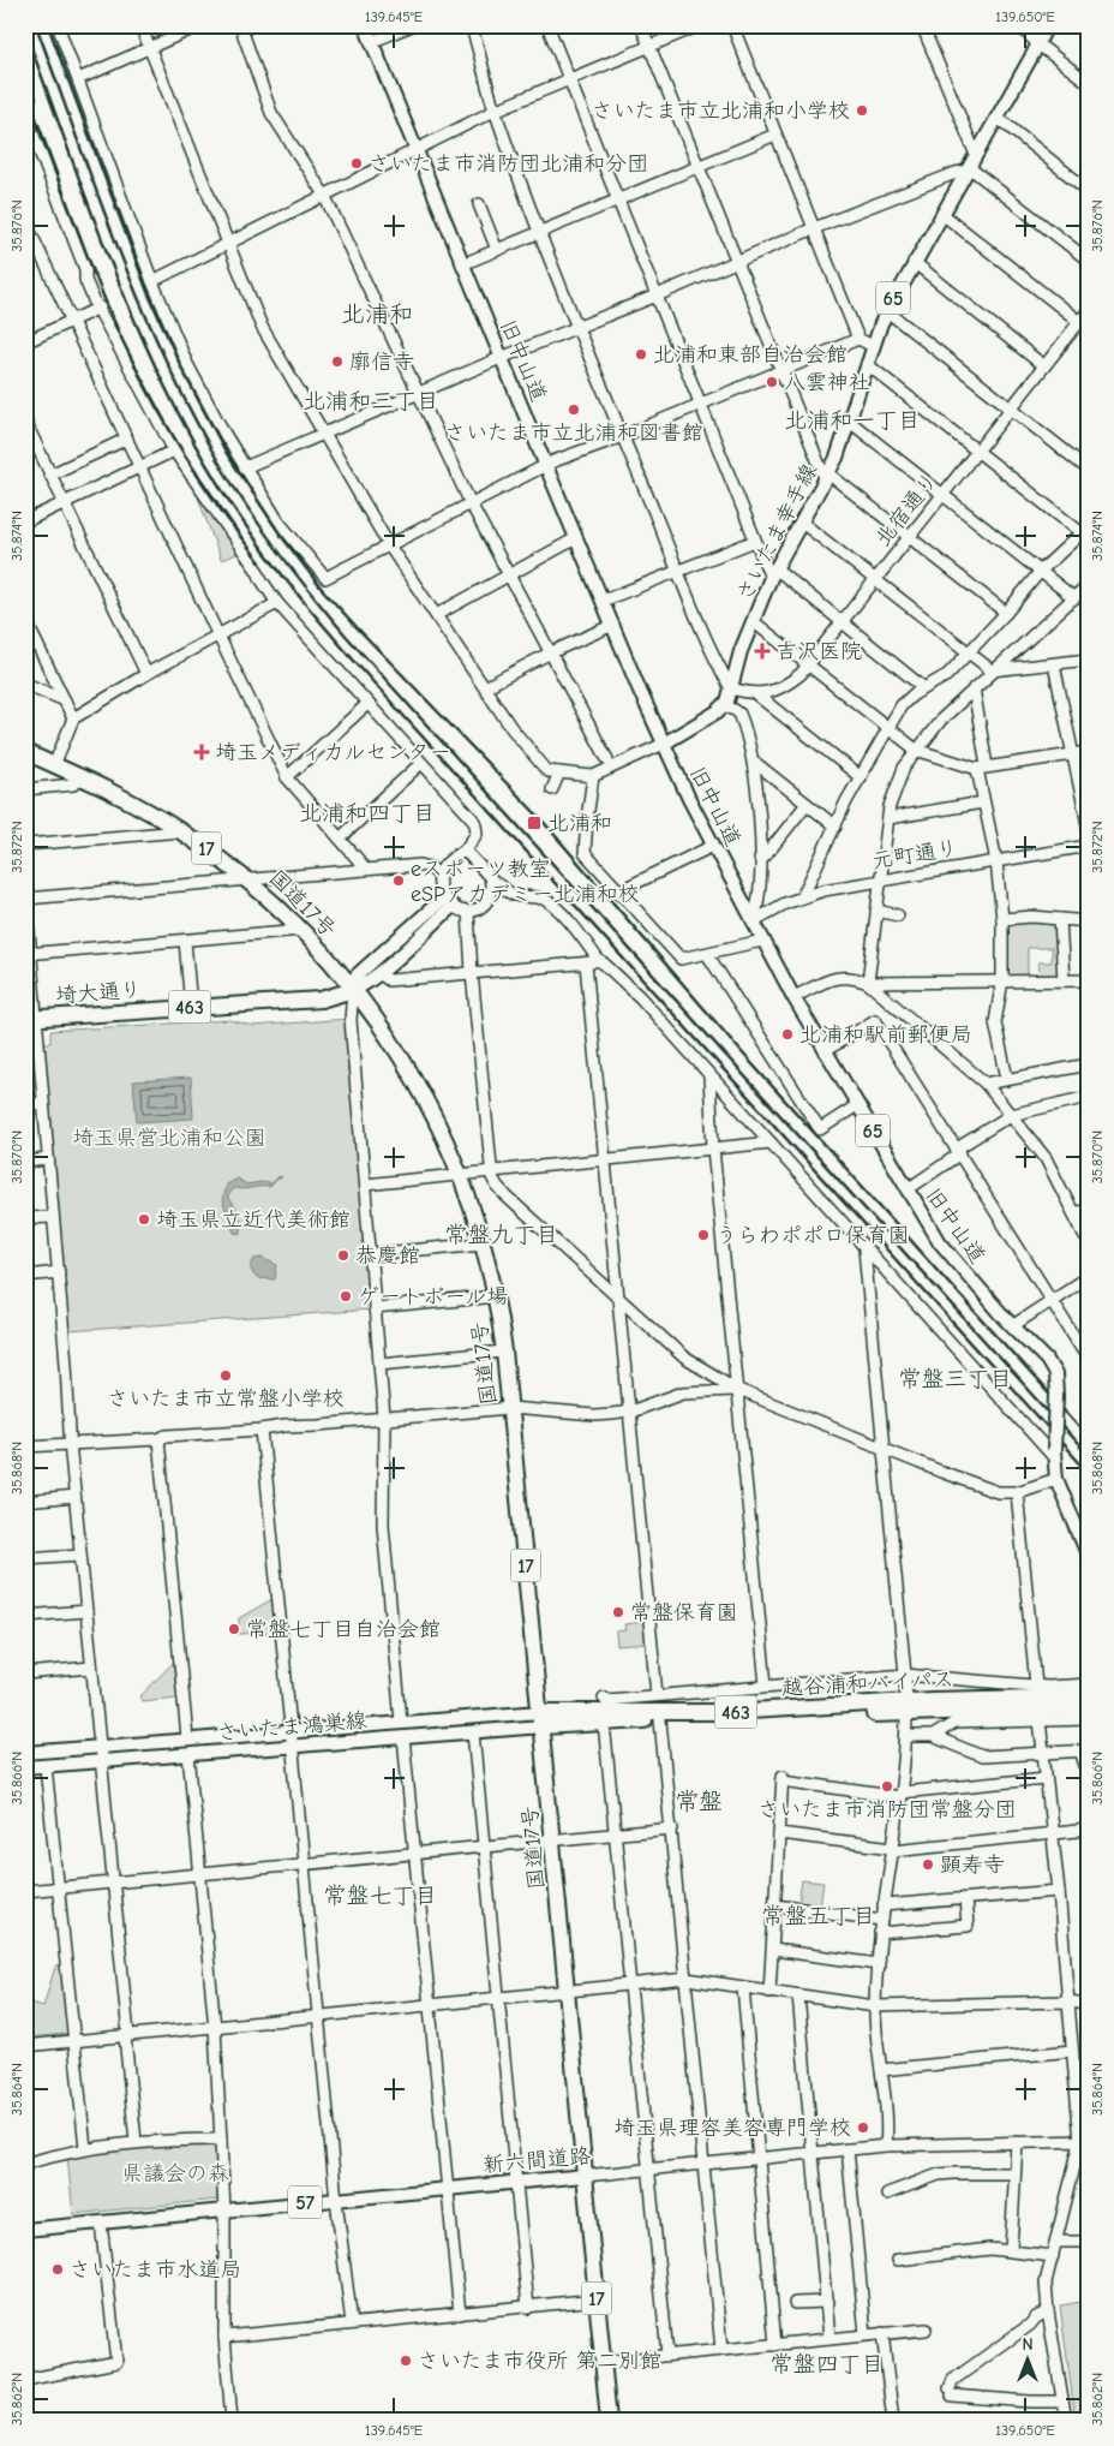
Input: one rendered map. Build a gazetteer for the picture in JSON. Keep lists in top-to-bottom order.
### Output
{
  "streets": {
    "highway": [
      "17",
      "国道17号",
      "埼大通り",
      "463",
      "越谷浦和バイパス"
    ],
    "main road": [
      "65",
      "旧中山道",
      "さいたま幸手線",
      "さいたま鴻巣線",
      "新六間道路",
      "57"
    ],
    "street": ["北宿通り", "元町通り"]
  },
  "crossings": [
    ["旧中山道", "元町通り"],
    ["17", "国道17号"],
    ["17", "新六間道路"],
    ["国道17号", "埼大通り"],
    ["国道17号", "越谷浦和バイパス"],
    ["国道17号", "さいたま鴻巣線"],
    ["国道17号", "新六間道路"],
    ["越谷浦和バイパス", "さいたま鴻巣線"]
  ],
  "districts": [
    "北浦和",
    "北浦和三丁目",
    "北浦和一丁目",
    "北浦和四丁目",
    "常盤九丁目",
    "常盤三丁目",
    "常盤",
    "常盤七丁目",
    "常盤五丁目",
    "常盤四丁目"
  ],
  "parks": ["埼玉県営北浦和公園", "県議会の森"],
  "places": {
    "other": [
      "さいたま市立北浦和小学校",
      "さいたま市消防団北浦和分団",
      "北浦和東部自治会館",
      "廓信寺",
      "八雲神社",
      "さいたま市立北浦和図書館",
      "eスポーツ教室 eSPアカデミー北浦和校",
      "北浦和駅前郵便局",
      "埼玉県立近代美術館",
      "うらわポポロ保育園",
      "恭慶館",
      "ゲートボール場",
      "さいたま市立常盤小学校",
      "常盤保育園",
      "常盤七丁目自治会館",
      "さいたま市消防団常盤分団",
      "顕寿寺",
      "埼玉県理容美容専門学校",
      "さいたま市水道局",
      "さいたま市役所 第二別館"
    ],
    "health": ["吉沢医院", "埼玉メディカルセンター"],
    "transit": ["北浦和"]
  },
  "north": "top",
  "coordinates": [
    "139.645°E",
    "139.650°E",
    "35.876°N",
    "35.874°N",
    "35.872°N",
    "35.870°N",
    "35.868°N",
    "35.866°N",
    "35.864°N",
    "35.862°N"
  ]
}
